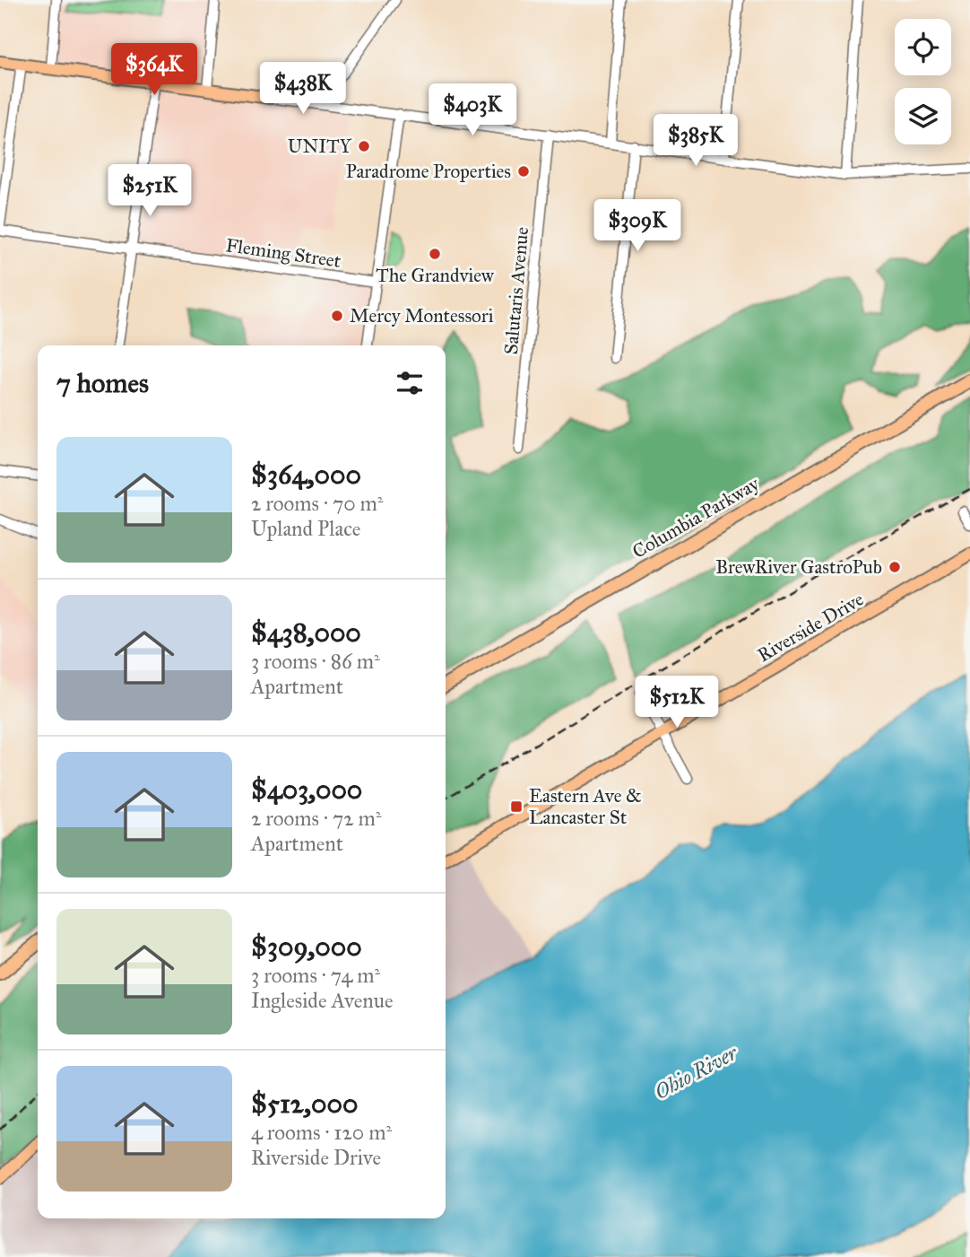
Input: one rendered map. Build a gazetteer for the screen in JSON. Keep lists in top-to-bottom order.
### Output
{
  "streets": {
    "highway": ["Columbia Parkway"],
    "main road": ["Riverside Drive"],
    "street": ["Fleming Street", "Salutaris Avenue"]
  },
  "water": ["Ohio River"],
  "places": {
    "other": [
      "UNITY",
      "Paradrome Properties",
      "The Grandview",
      "Mercy Montessori",
      "BrewRiver GastroPub"
    ],
    "transit": ["Eastern Ave & Lancaster St"]
  },
  "page": {
    "price": [
      "$364K",
      "$438K",
      "$403K",
      "$385K",
      "$251K",
      "$309K",
      "$512K"
    ],
    "heading": "7 homes",
    "list": [
      {
        "name": "$364,000",
        "note": "2 rooms · 70 m² · Upland Place"
      },
      {
        "name": "$438,000",
        "note": "3 rooms · 86 m² · Apartment"
      },
      {
        "name": "$403,000",
        "note": "2 rooms · 72 m² · Apartment"
      },
      {
        "name": "$309,000",
        "note": "3 rooms · 74 m² · Ingleside Avenue"
      },
      {
        "name": "$512,000",
        "note": "4 rooms · 120 m² · Riverside Drive"
      }
    ]
  }
}
